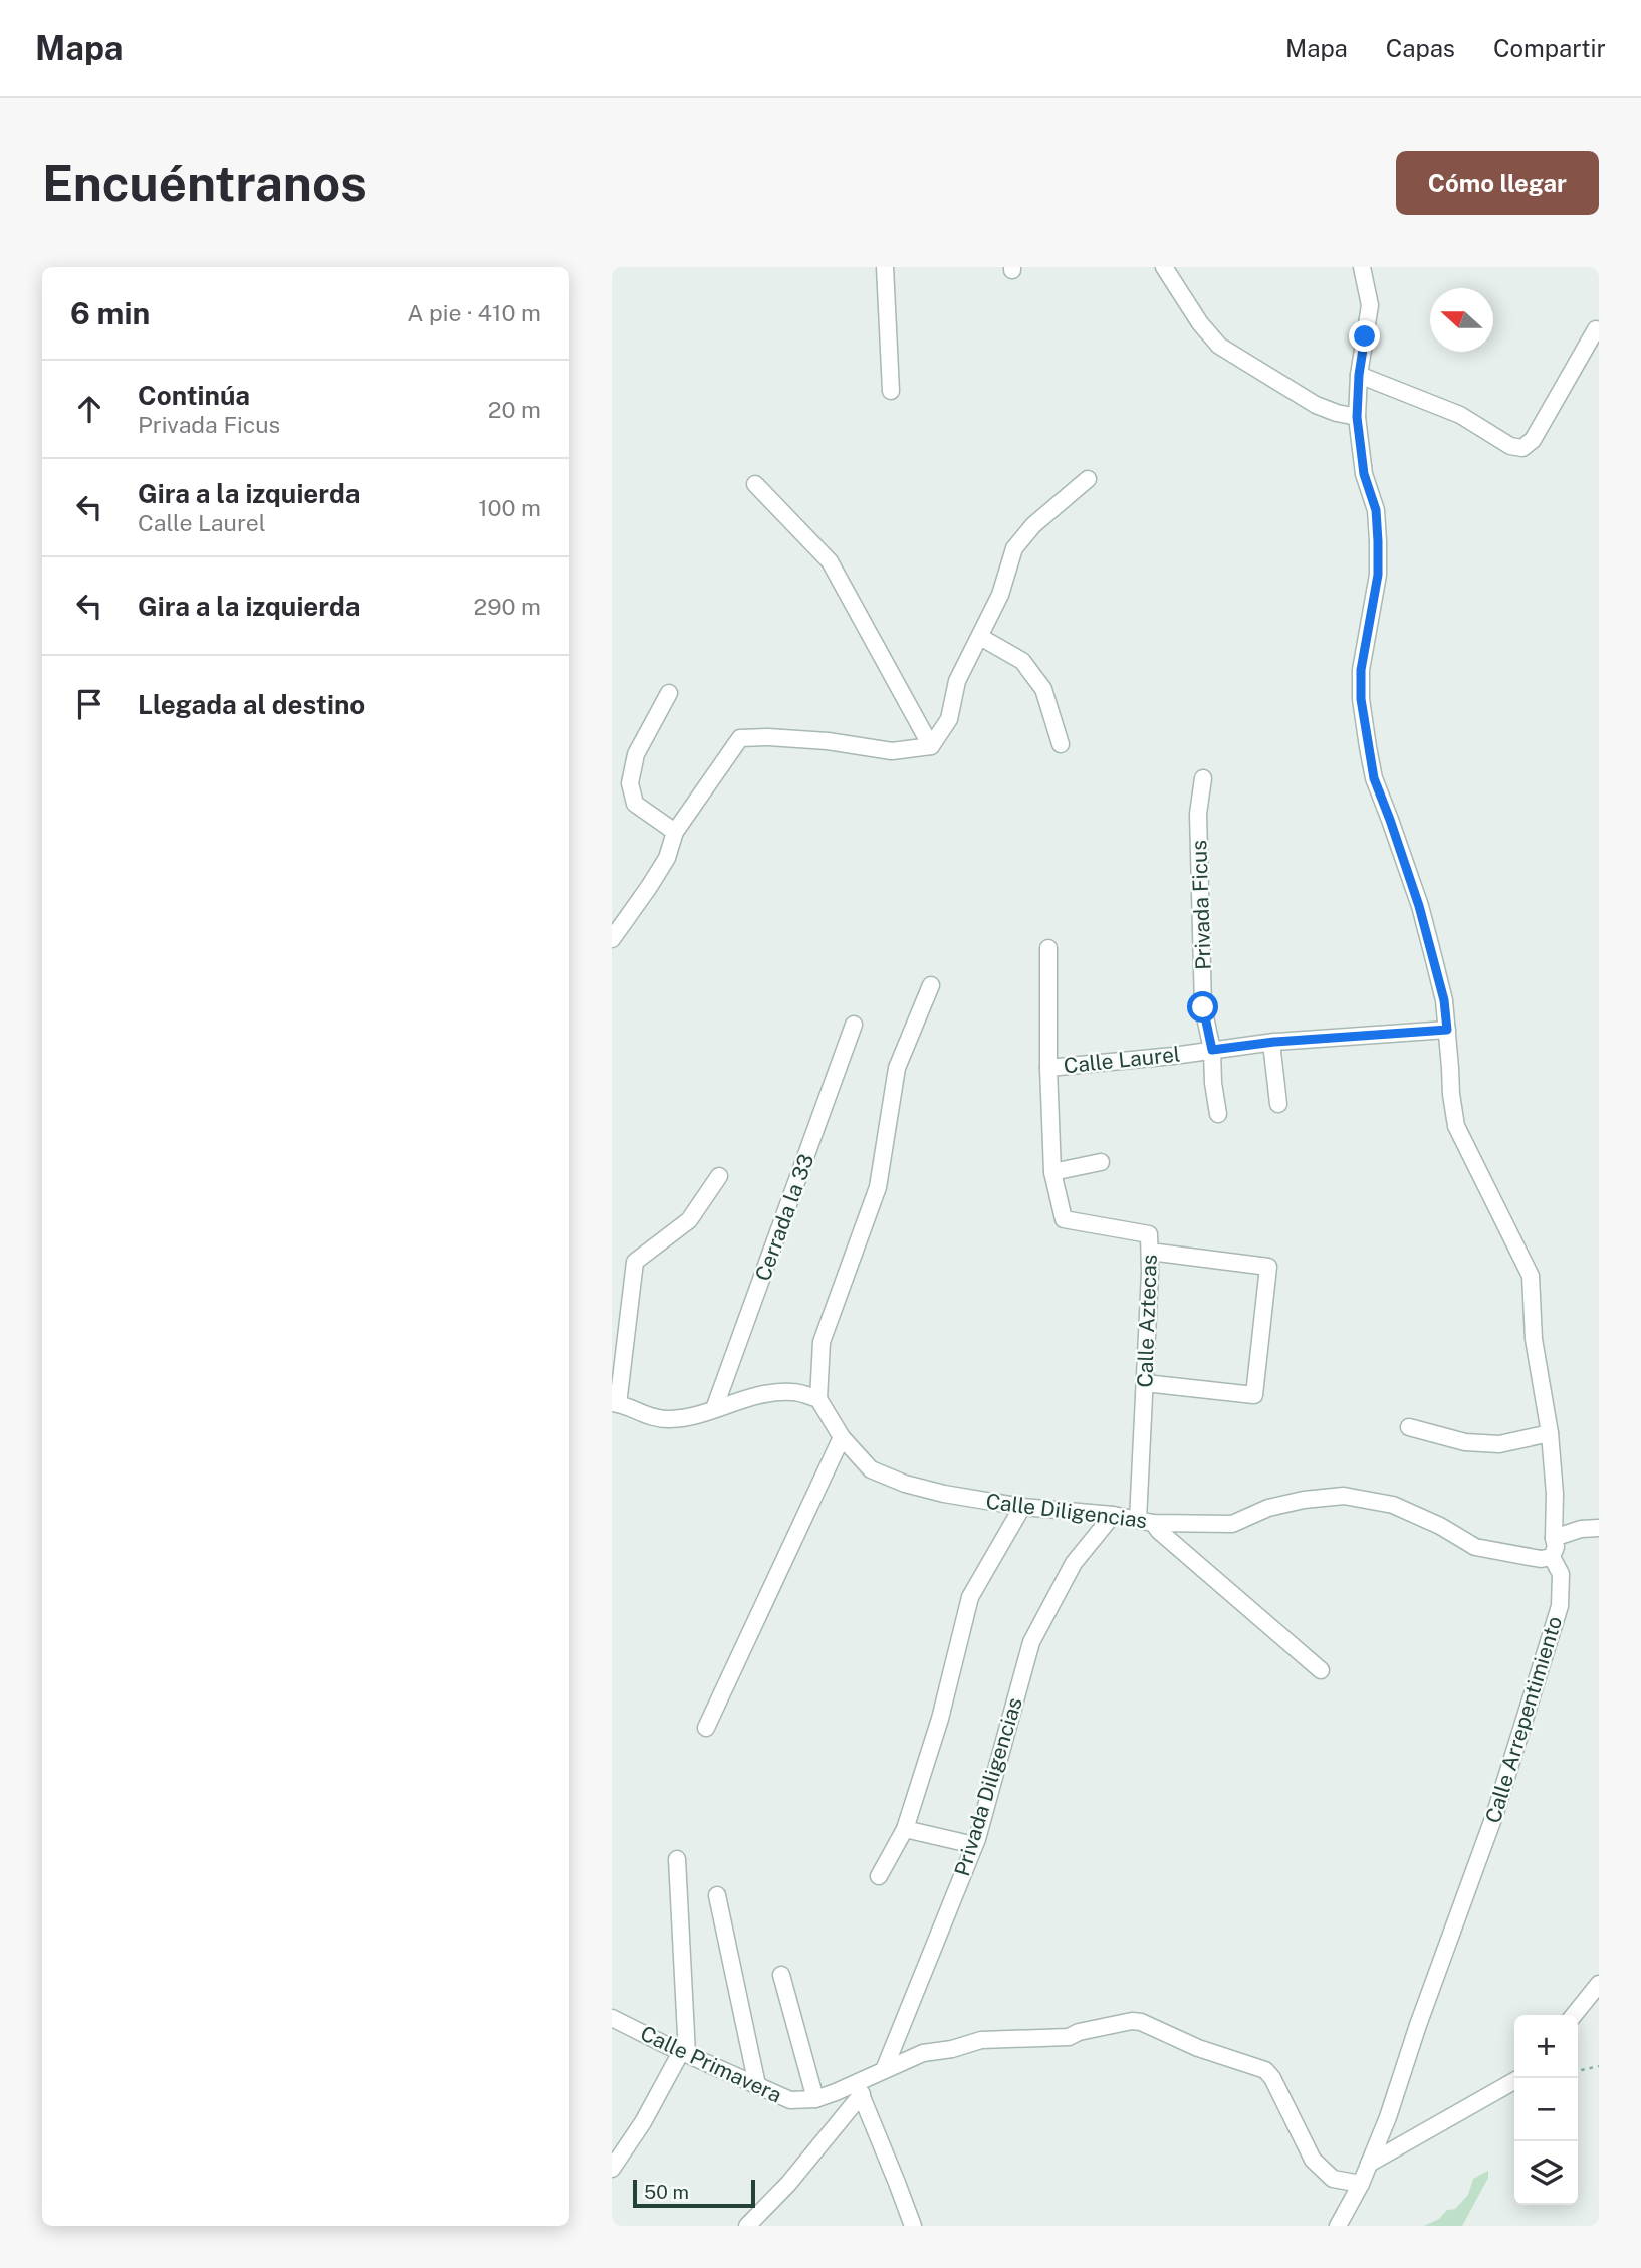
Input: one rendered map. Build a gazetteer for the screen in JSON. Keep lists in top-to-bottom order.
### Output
{
  "streets": {
    "street": [
      "Privada Ficus",
      "Calle Laurel",
      "Cerrada la 33",
      "Calle Aztecas",
      "Calle Diligencias",
      "Calle Arrepentimiento",
      "Privada Diligencias",
      "Calle Primavera"
    ]
  },
  "crossings": [
    ["Privada Ficus", "Calle Laurel"],
    ["Calle Laurel", "Calle Aztecas"],
    ["Calle Laurel", "Calle Arrepentimiento"],
    ["Calle Aztecas", "Calle Diligencias"],
    ["Calle Diligencias", "Calle Arrepentimiento"],
    ["Calle Diligencias", "Privada Diligencias"],
    ["Calle Arrepentimiento", "Calle Primavera"],
    ["Privada Diligencias", "Calle Primavera"]
  ],
  "scale_bar": "50 m",
  "north": "left",
  "page": {
    "header": "Mapa",
    "nav": ["Mapa", "Capas", "Compartir"],
    "buttons": "Cómo llegar",
    "title": "Encuéntranos",
    "heading": ["6 min", "A pie · 410 m"],
    "list": [
      ["Continúa", "Privada Ficus", "20 m"],
      ["Gira a la izquierda", "Calle Laurel", "100 m"],
      ["Gira a la izquierda", "290 m"],
      "Llegada al destino"
    ],
    "map_buttons": ["+", "−"],
    "scale": "50 m"
  }
}
